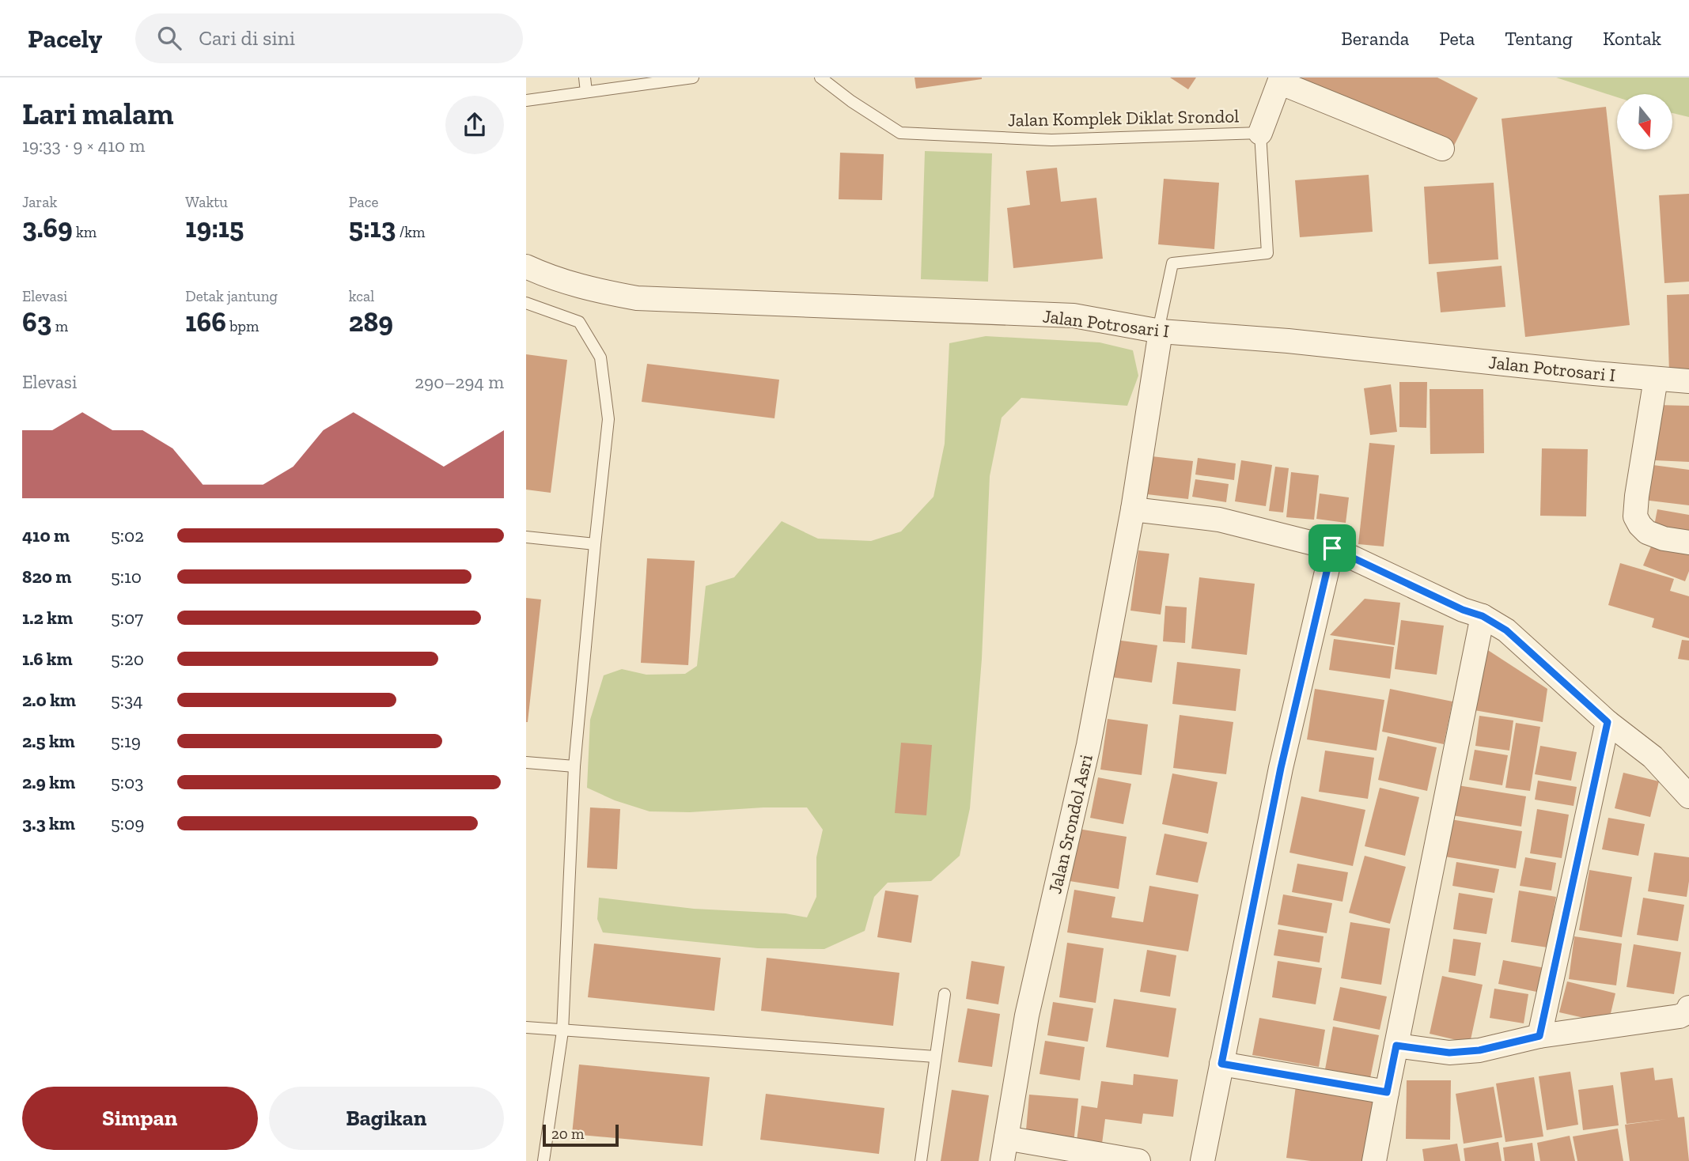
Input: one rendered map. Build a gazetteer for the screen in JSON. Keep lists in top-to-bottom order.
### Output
{
  "streets": {
    "street": ["Jalan Potrosari I", "Jalan Srondol Asri"],
    "lane": ["Jalan Komplek Diklat Srondol"]
  },
  "crossings": [
    ["Jalan Komplek Diklat Srondol", "Jalan Potrosari I"],
    ["Jalan Komplek Diklat Srondol", "Jalan Srondol Asri"],
    ["Jalan Potrosari I", "Jalan Srondol Asri"]
  ],
  "scale_bar": "20 m",
  "north": "bottom",
  "page": {
    "header": "Pacely",
    "search": "Cari di sini",
    "nav": [
      "Beranda",
      "Peta",
      "Tentang",
      "Kontak"
    ],
    "heading": ["Lari malam", "19:33 · 9 × 410 m"],
    "stats": [
      ["Jarak", "3.69 km"],
      ["Waktu", "19:15"],
      ["Pace", "5:13 /km"],
      ["Elevasi", "63 m"],
      ["Detak jantung", "166 bpm"],
      ["kcal", "289"]
    ],
    "chart": ["Elevasi", "290–294 m"],
    "list": [
      {
        "name": "410 m",
        "note": "5:02"
      },
      {
        "name": "820 m",
        "note": "5:10"
      },
      {
        "name": "1.2 km",
        "note": "5:07"
      },
      {
        "name": "1.6 km",
        "note": "5:20"
      },
      {
        "name": "2.0 km",
        "note": "5:34"
      },
      {
        "name": "2.5 km",
        "note": "5:19"
      },
      {
        "name": "2.9 km",
        "note": "5:03"
      },
      {
        "name": "3.3 km",
        "note": "5:09"
      }
    ],
    "buttons": ["Simpan", "Bagikan"],
    "scale": "20 m"
  }
}
